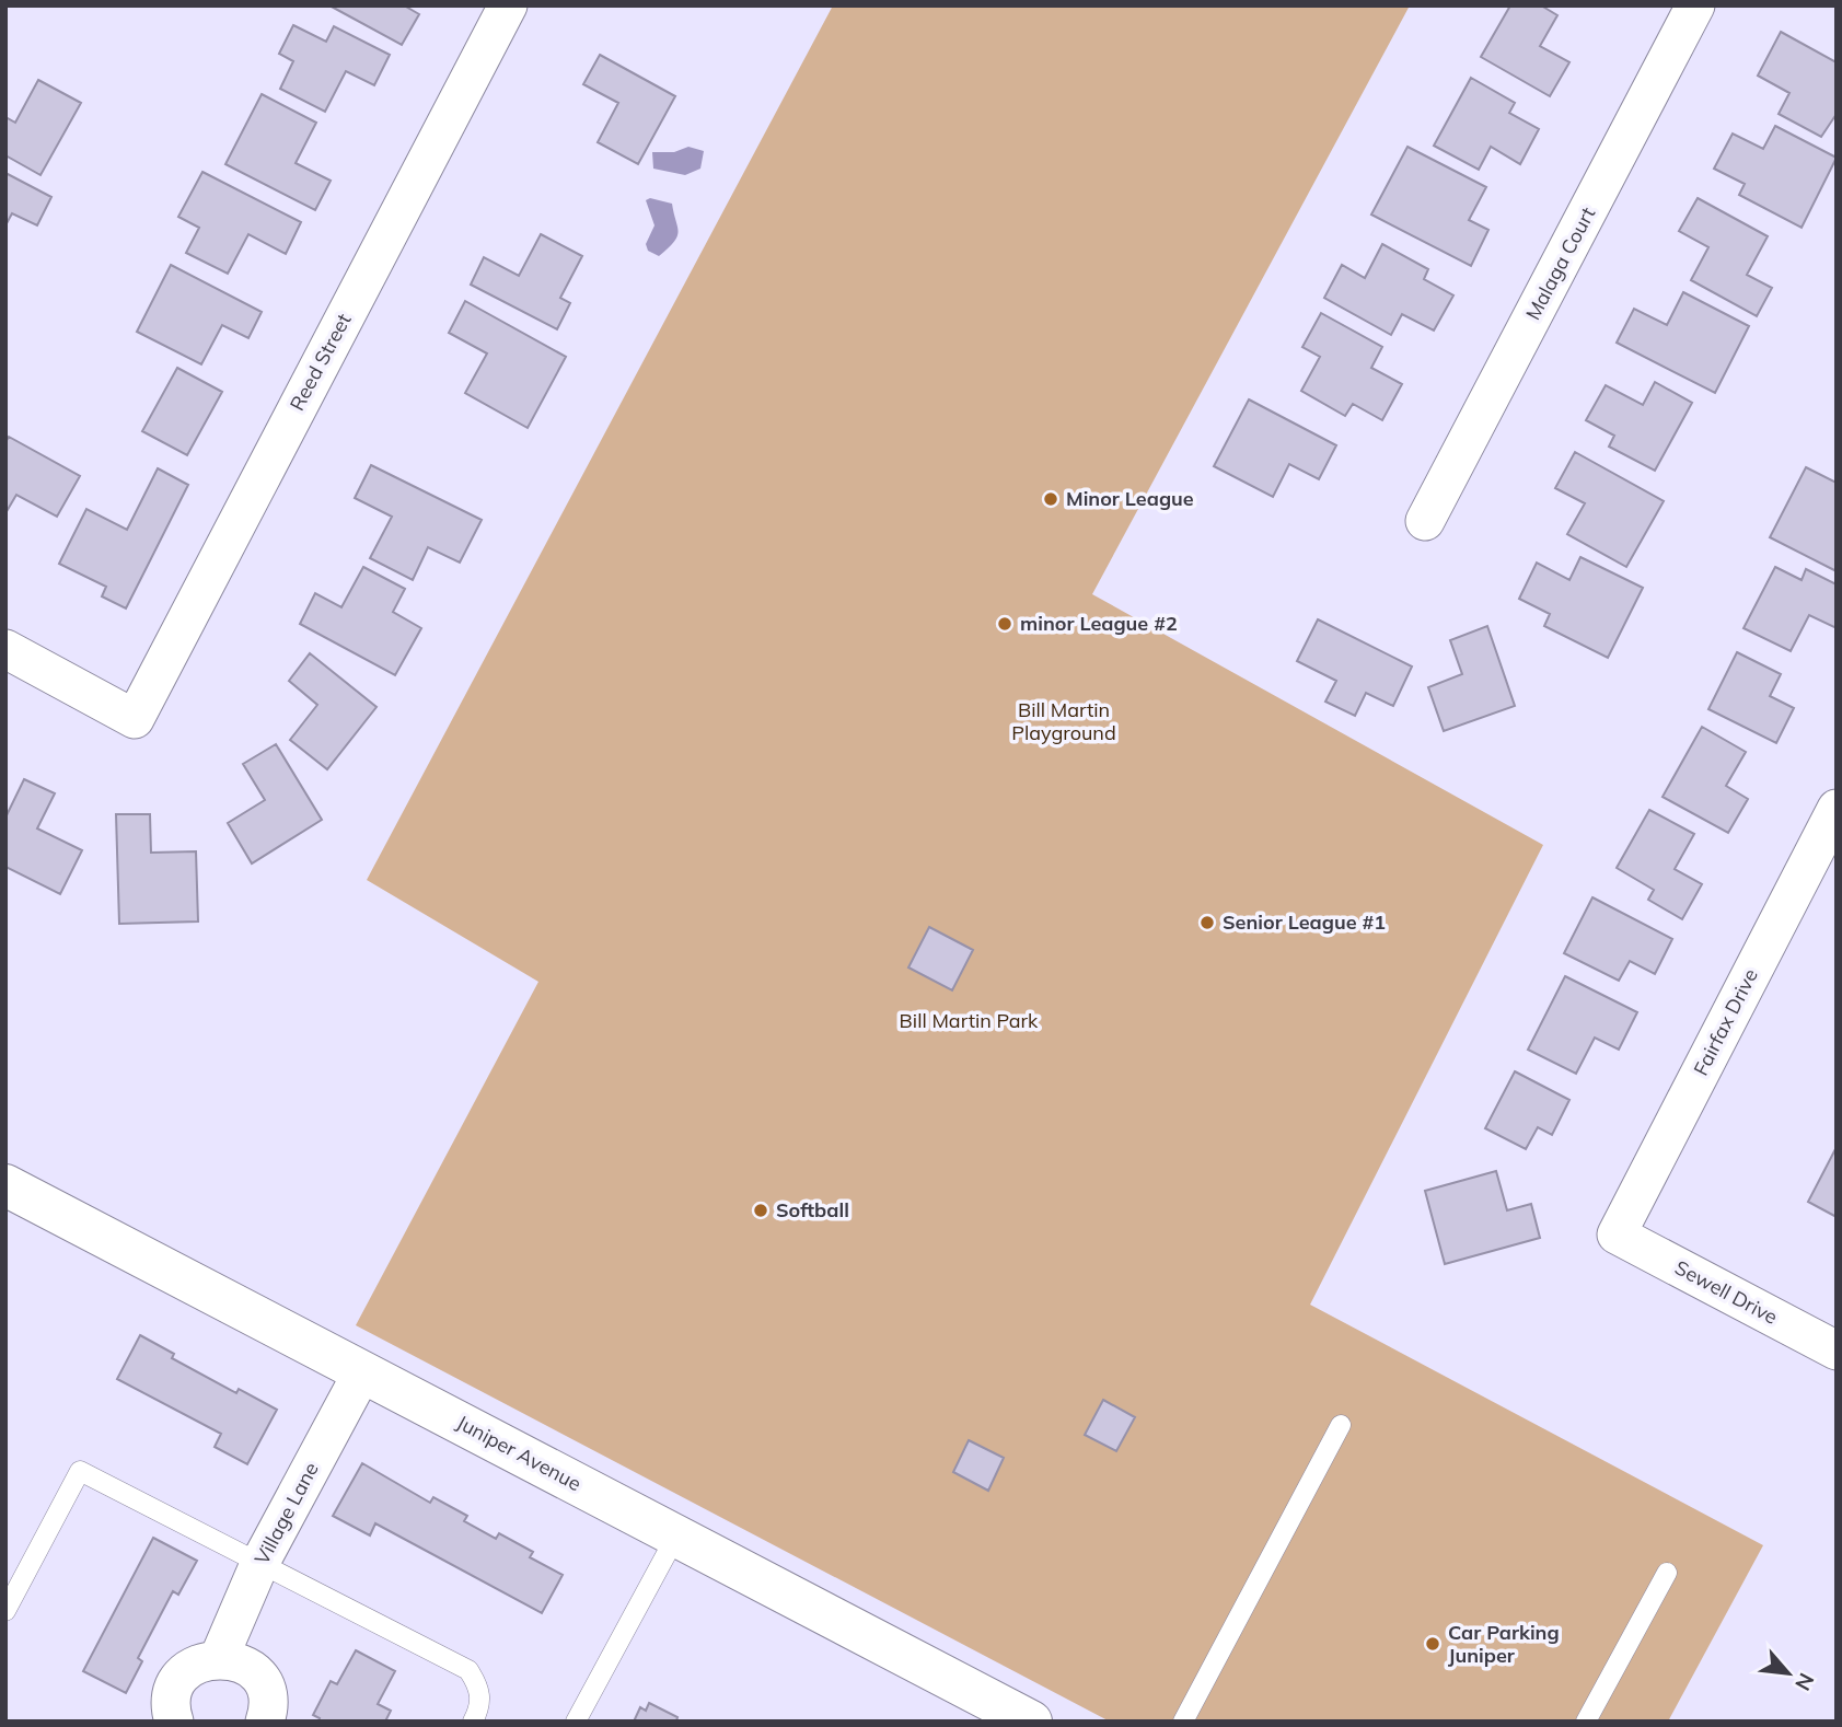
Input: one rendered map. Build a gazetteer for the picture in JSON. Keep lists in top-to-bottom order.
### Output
{
  "streets": {
    "street": [
      "Malaga Court",
      "Reed Street",
      "Fairfax Drive",
      "Sewell Drive",
      "Juniper Avenue",
      "Village Lane"
    ]
  },
  "crossings": [
    ["Fairfax Drive", "Sewell Drive"],
    ["Juniper Avenue", "Village Lane"]
  ],
  "parks": ["Bill Martin Playground", "Bill Martin Park"],
  "places": [
    "Minor League",
    "minor League #2",
    "Senior League #1",
    "Softball",
    "Car Parking Juniper"
  ],
  "north": "bottom right"
}
